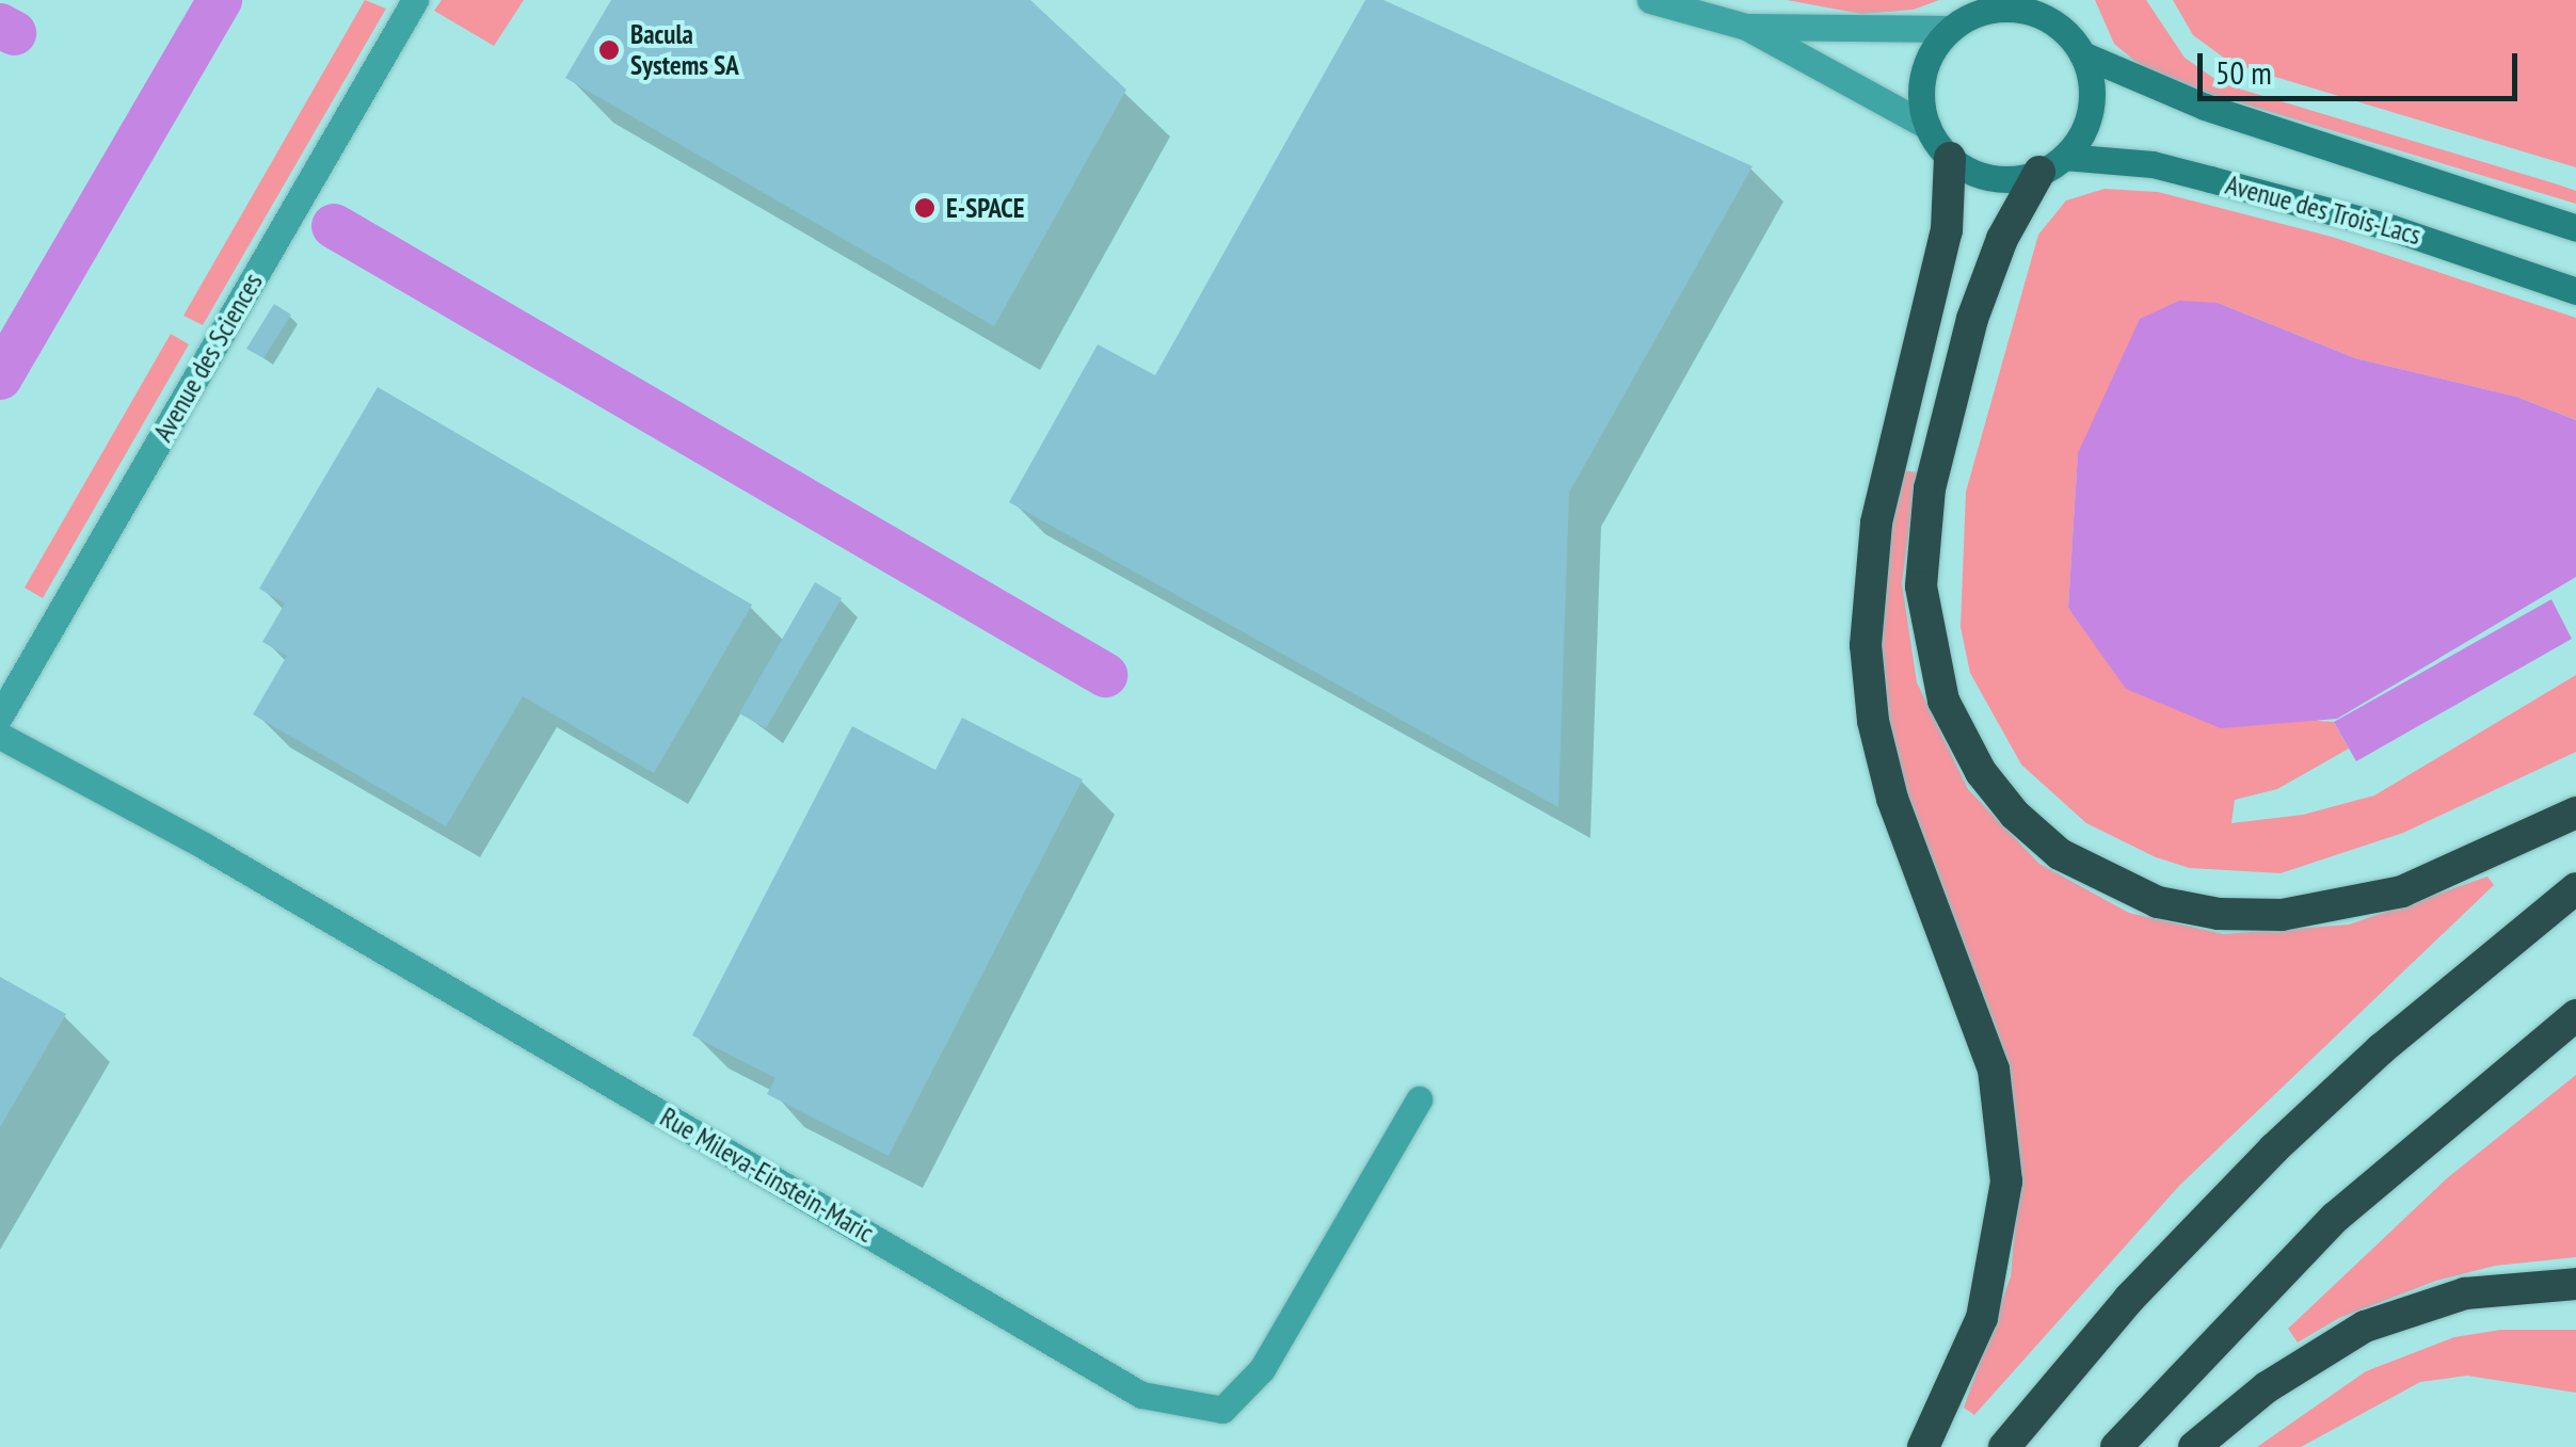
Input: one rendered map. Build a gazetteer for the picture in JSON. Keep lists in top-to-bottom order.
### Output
{
  "streets": {
    "main road": ["Avenue des Trois-Lacs"],
    "street": ["Avenue des Sciences", "Rue Mileva-Einstein-Maric"]
  },
  "places": ["Bacula Systems SA", "E-SPACE"],
  "scale_bar": "50 m"
}
